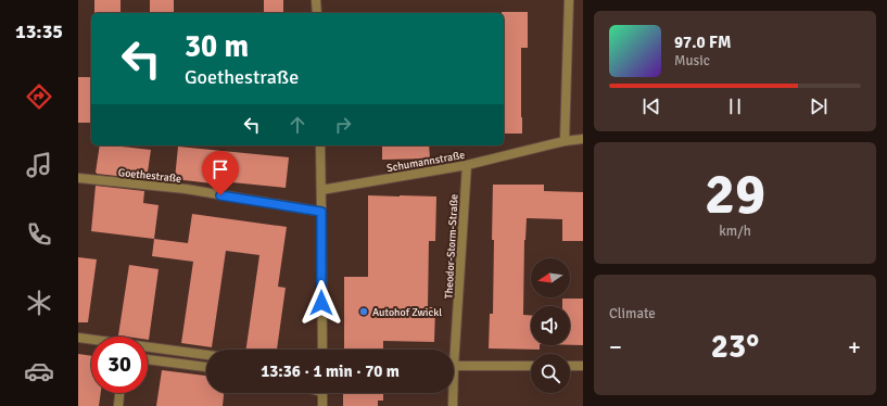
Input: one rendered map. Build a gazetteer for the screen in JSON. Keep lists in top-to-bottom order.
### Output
{
  "streets": {
    "street": ["Schumannstraße", "Goethestraße", "Theodor-Storm-Straße"]
  },
  "crossings": [
    ["Schumannstraße", "Theodor-Storm-Straße"]
  ],
  "places": ["Autohof Zwickl"],
  "north": "left",
  "page": {
    "tabs": "13:35",
    "turn": ["30 m", "Goethestraße"],
    "song": ["97.0 FM", "Music"],
    "tile": [
      ["29", "km/h"],
      "Climate"
    ],
    "heat": ["−", "23°", "+"],
    "limit": "30",
    "trip": "13:36 · 1 min · 70 m"
  }
}
